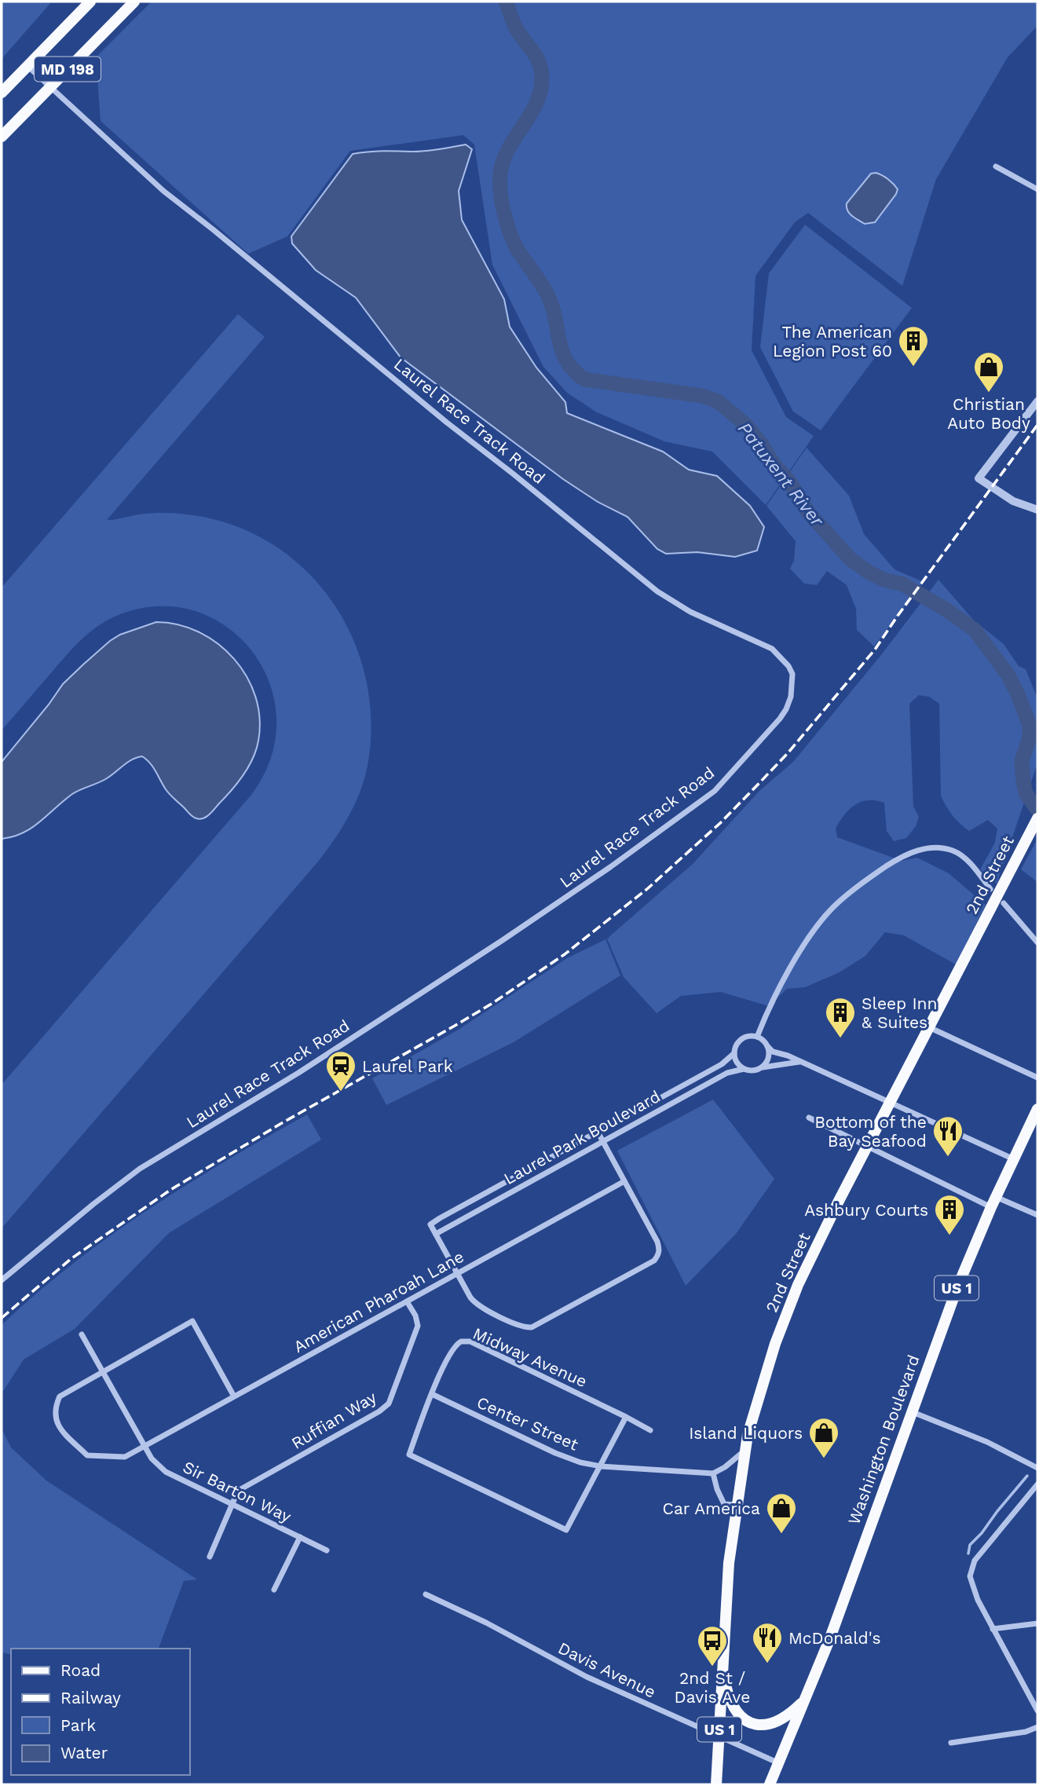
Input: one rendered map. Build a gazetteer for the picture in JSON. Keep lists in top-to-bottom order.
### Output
{
  "streets": {
    "main road": [
      "MD 198",
      "2nd Street",
      "US 1",
      "Washington Boulevard"
    ],
    "street": [
      "Laurel Race Track Road",
      "Laurel Park Boulevard",
      "American Pharoah Lane",
      "Midway Avenue",
      "Ruffian Way",
      "Center Street",
      "Sir Barton Way",
      "Davis Avenue"
    ]
  },
  "crossings": [
    ["MD 198", "Laurel Race Track Road"],
    ["2nd Street", "Davis Avenue"],
    ["American Pharoah Lane", "Ruffian Way"],
    ["American Pharoah Lane", "Sir Barton Way"],
    ["Midway Avenue", "Center Street"],
    ["Ruffian Way", "Sir Barton Way"],
    ["Washington Boulevard", "Davis Avenue"]
  ],
  "water": ["Patuxent River"],
  "places": {
    "building": ["The American Legion Post 60", "Sleep Inn & Suites", "Ashbury Courts"],
    "shop": ["Christian Auto Body", "Island Liquors", "Car America"],
    "station": ["Laurel Park"],
    "restaurant": ["Bottom of the Bay Seafood", "McDonald's"],
    "bus stop": ["2nd St / Davis Ave"]
  },
  "legend": [
    "Road",
    "Railway",
    "Park",
    "Water"
  ]
}
